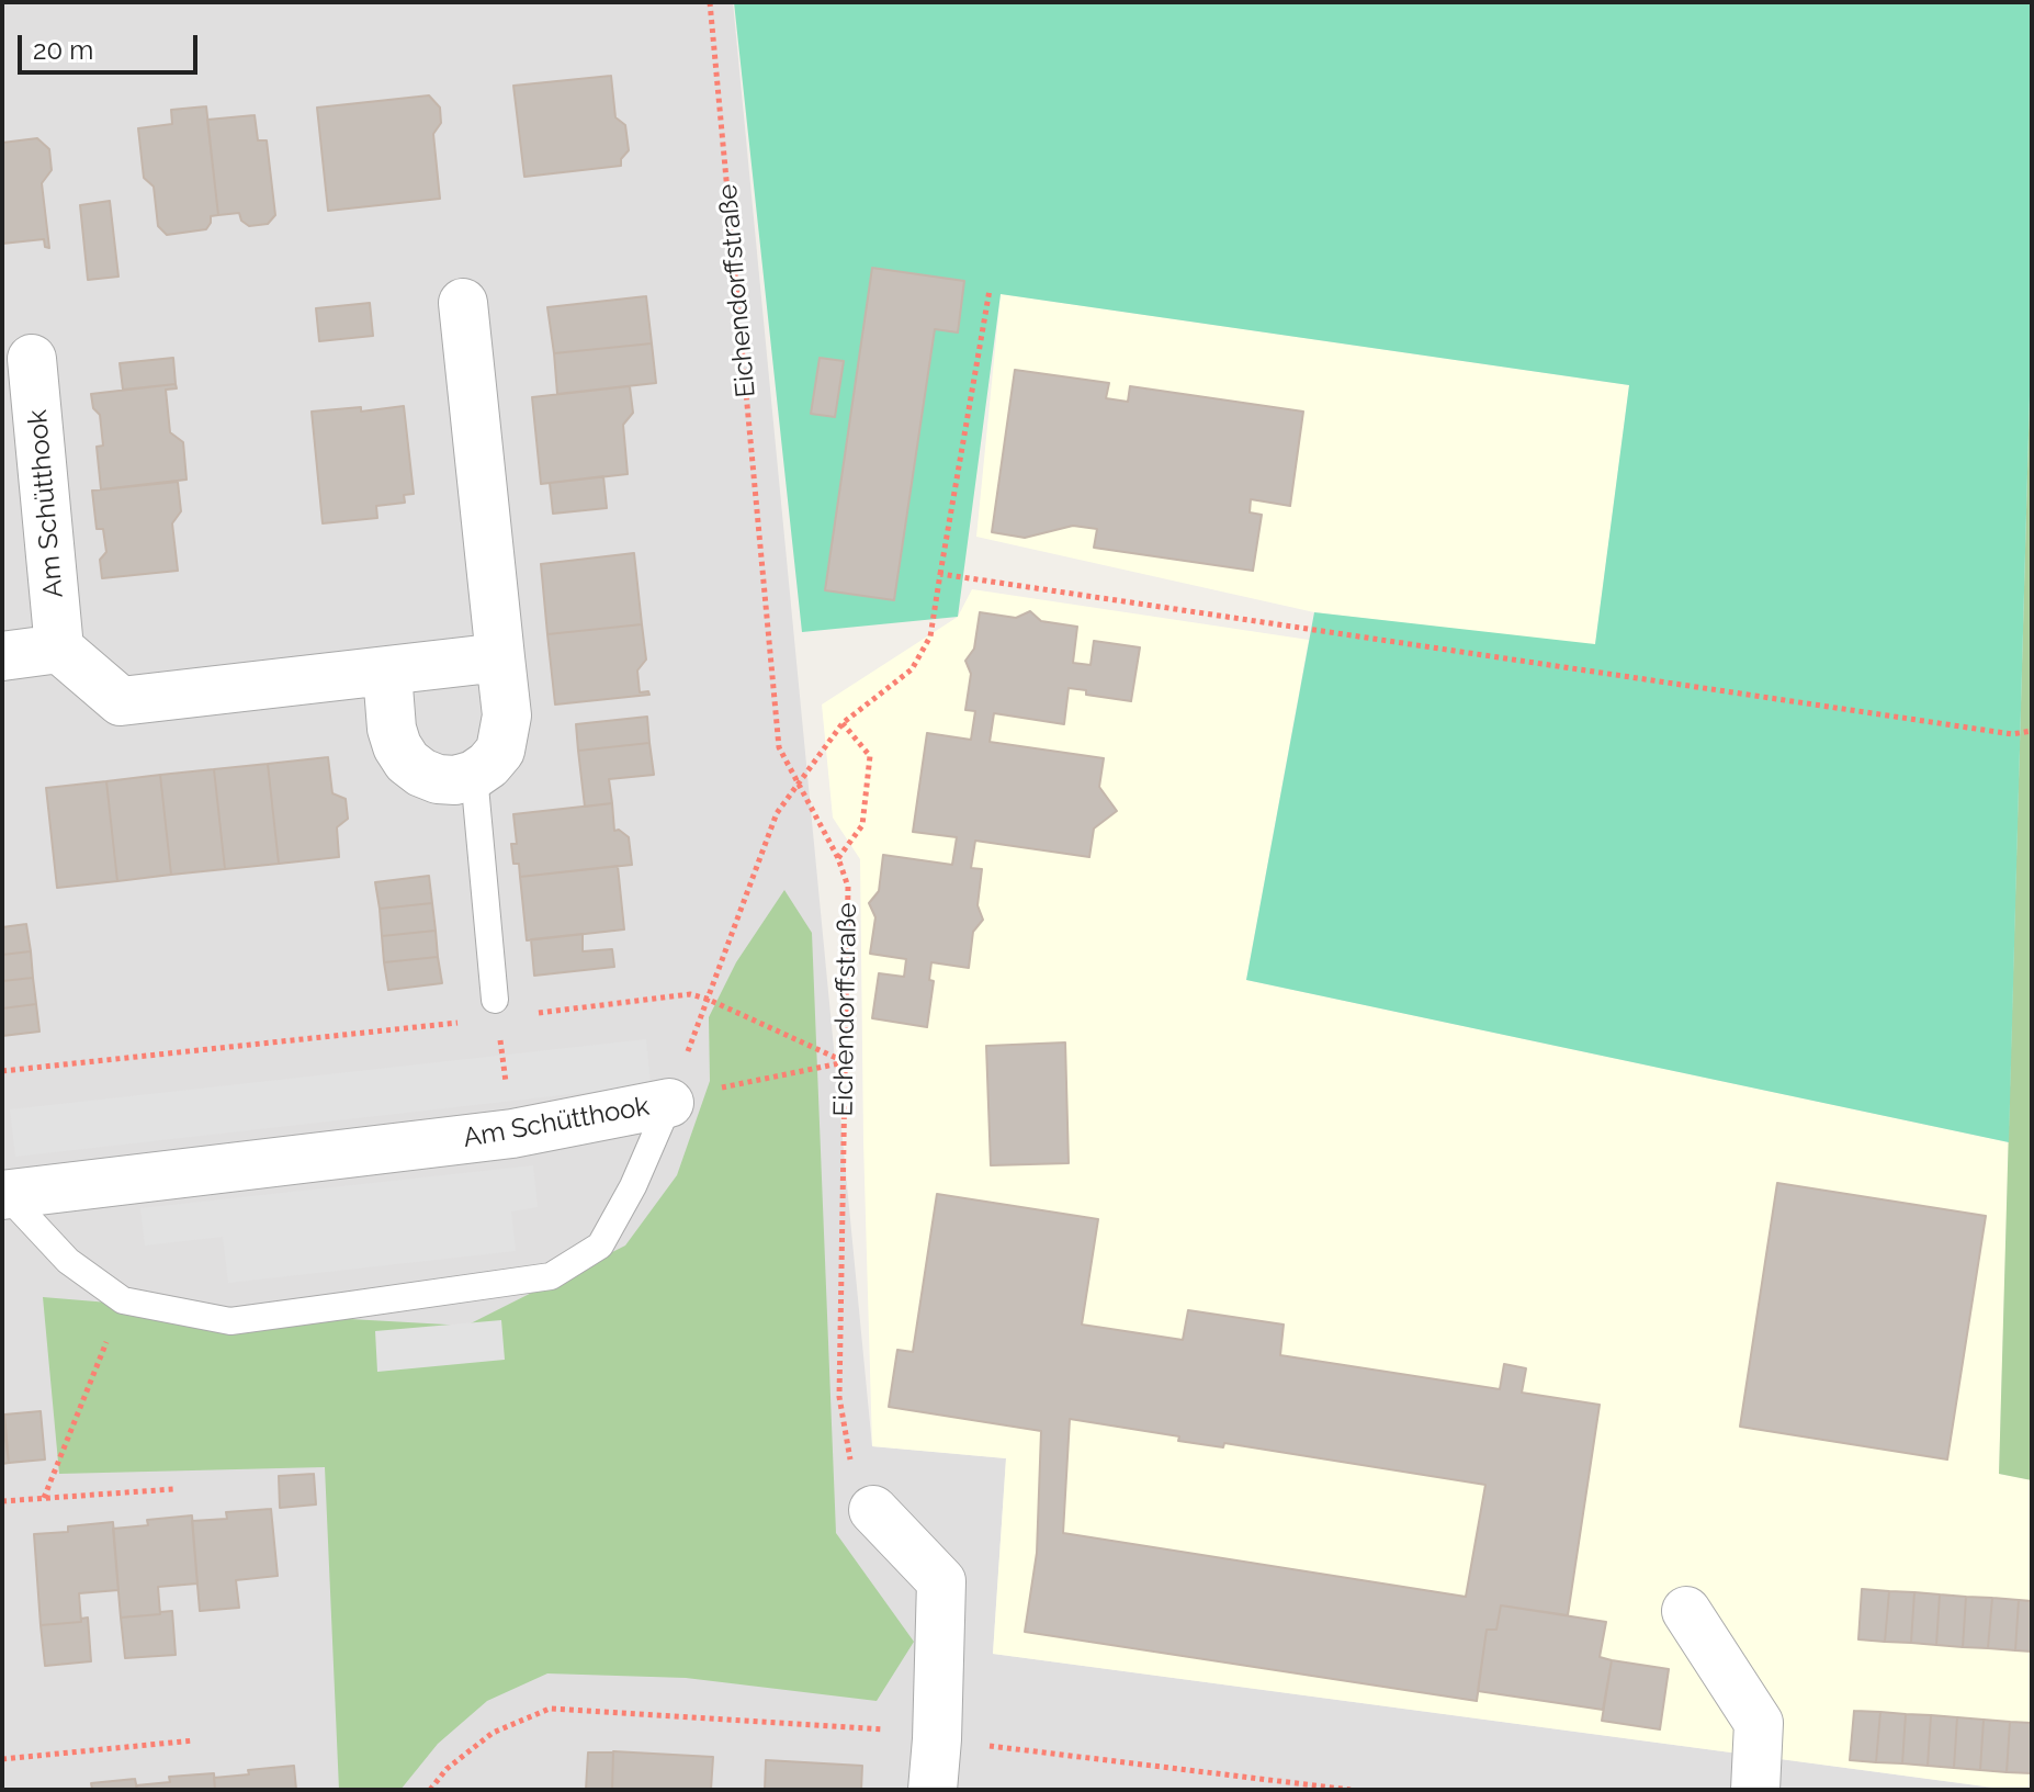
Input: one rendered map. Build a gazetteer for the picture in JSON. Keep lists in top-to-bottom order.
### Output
{
  "streets": {
    "street": ["Am Schütthook"],
    "path": ["Eichendorffstraße"]
  },
  "scale_bar": "20 m"
}
